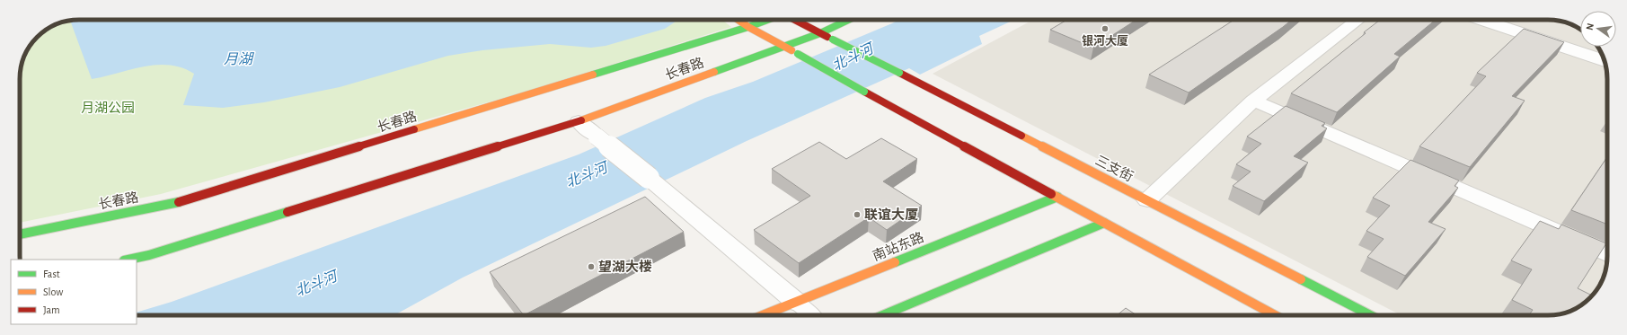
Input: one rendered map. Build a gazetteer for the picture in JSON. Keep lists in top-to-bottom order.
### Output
{
  "streets": {
    "main road": ["长春路", "三支街", "南站东路"]
  },
  "crossings": [
    ["长春路", "三支街"]
  ],
  "water": ["北斗河", "月湖"],
  "parks": ["月湖公园"],
  "places": ["银河大厦", "联谊大厦", "望湖大楼"],
  "legend": ["Fast", "Slow", "Jam"],
  "north": "left"
}
